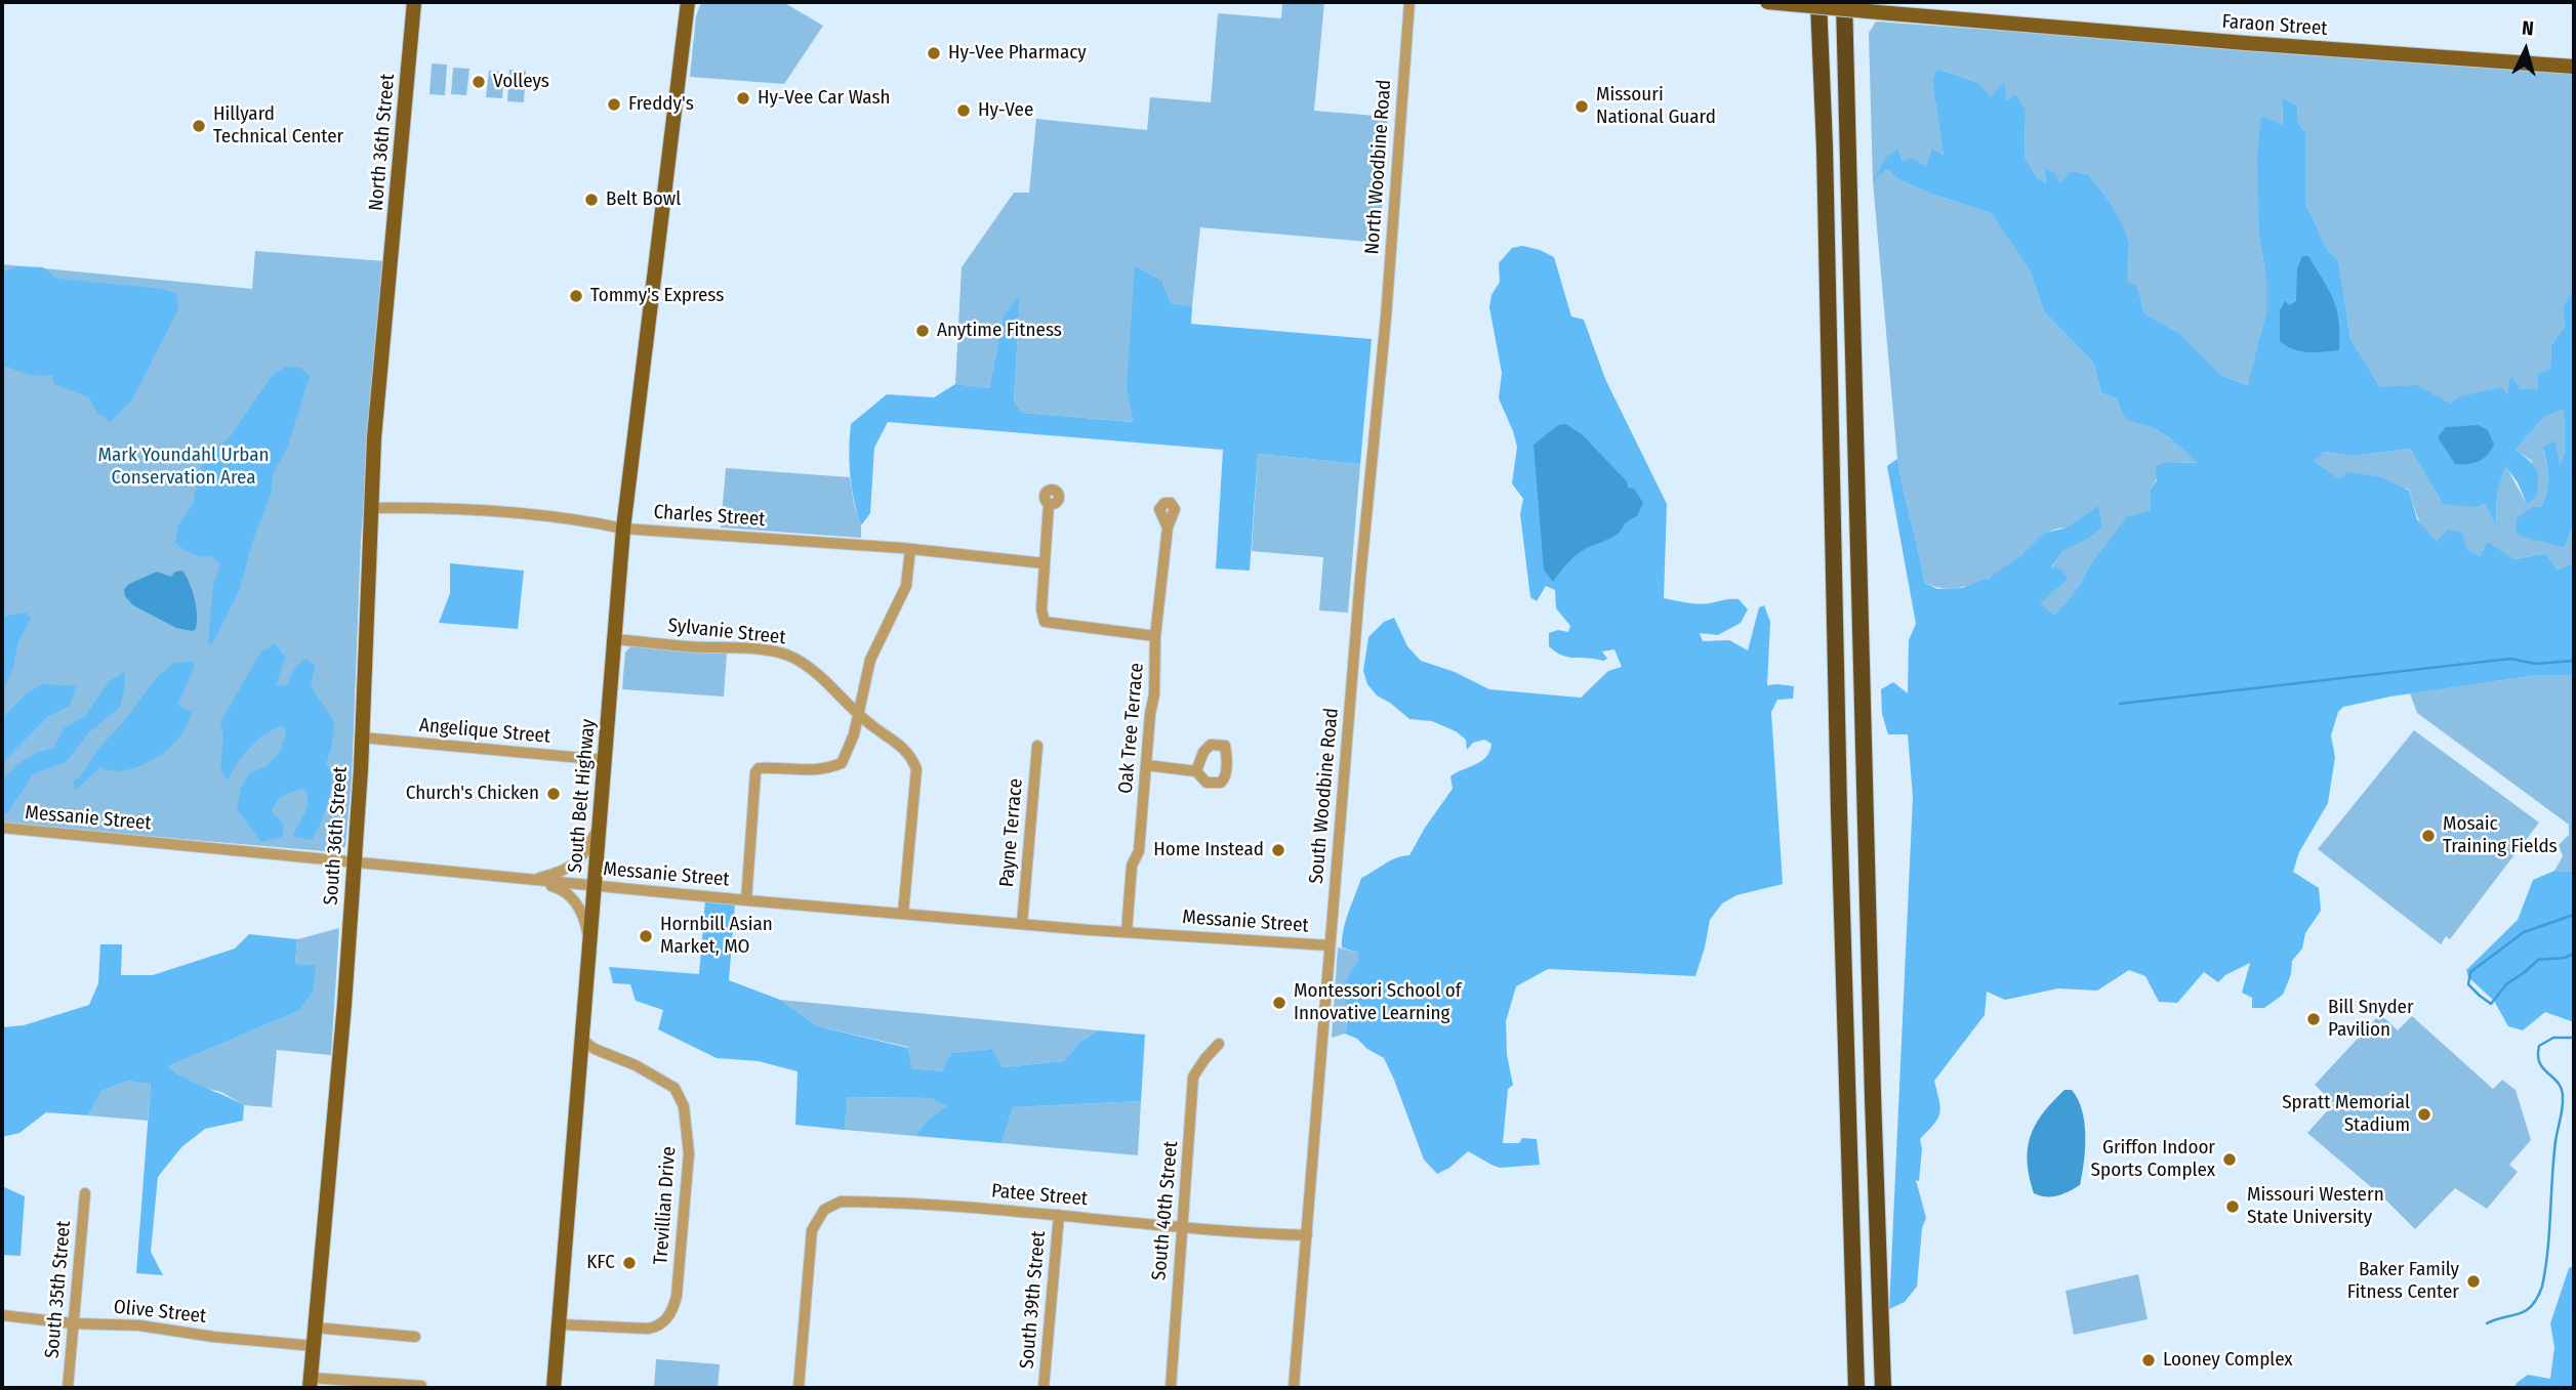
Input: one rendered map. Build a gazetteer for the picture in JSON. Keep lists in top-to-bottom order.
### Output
{
  "streets": {
    "main road": [
      "Faraon Street",
      "North 36th Street",
      "South Belt Highway",
      "South 36th Street"
    ],
    "street": [
      "North Woodbine Road",
      "Charles Street",
      "Sylvanie Street",
      "Oak Tree Terrace",
      "Angelique Street",
      "South Woodbine Road",
      "Messanie Street",
      "Payne Terrace",
      "Patee Street",
      "Trevillian Drive",
      "South 40th Street",
      "South 35th Street",
      "South 39th Street",
      "Olive Street"
    ]
  },
  "crossings": [
    ["North 36th Street", "South 36th Street"],
    ["North Woodbine Road", "South Woodbine Road"],
    ["Charles Street", "South Belt Highway"],
    ["Charles Street", "South 36th Street"],
    ["Sylvanie Street", "South Belt Highway"],
    ["Oak Tree Terrace", "Messanie Street"],
    ["Angelique Street", "South Belt Highway"],
    ["Angelique Street", "South 36th Street"],
    ["South Belt Highway", "Messanie Street"],
    ["South Belt Highway", "Trevillian Drive"],
    ["South Woodbine Road", "Messanie Street"],
    ["South Woodbine Road", "Patee Street"],
    ["Messanie Street", "Payne Terrace"],
    ["Messanie Street", "South 36th Street"],
    ["South 36th Street", "Olive Street"],
    ["Patee Street", "South 40th Street"],
    ["Patee Street", "South 39th Street"],
    ["South 35th Street", "Olive Street"]
  ],
  "parks": ["Mark Youndahl Urban Conservation Area"],
  "places": [
    "Hy-Vee Pharmacy",
    "Volleys",
    "Hy-Vee Car Wash",
    "Freddy's",
    "Missouri National Guard",
    "Hy-Vee",
    "Hillyard Technical Center",
    "Belt Bowl",
    "Tommy's Express",
    "Anytime Fitness",
    "Church's Chicken",
    "Mosaic Training Fields",
    "Home Instead",
    "Hornbill Asian Market, MO",
    "Montessori School of Innovative Learning",
    "Bill Snyder Pavilion",
    "Spratt Memorial Stadium",
    "Griffon Indoor Sports Complex",
    "Missouri Western State University",
    "KFC",
    "Baker Family Fitness Center",
    "Looney Complex"
  ],
  "north": "top"
}
